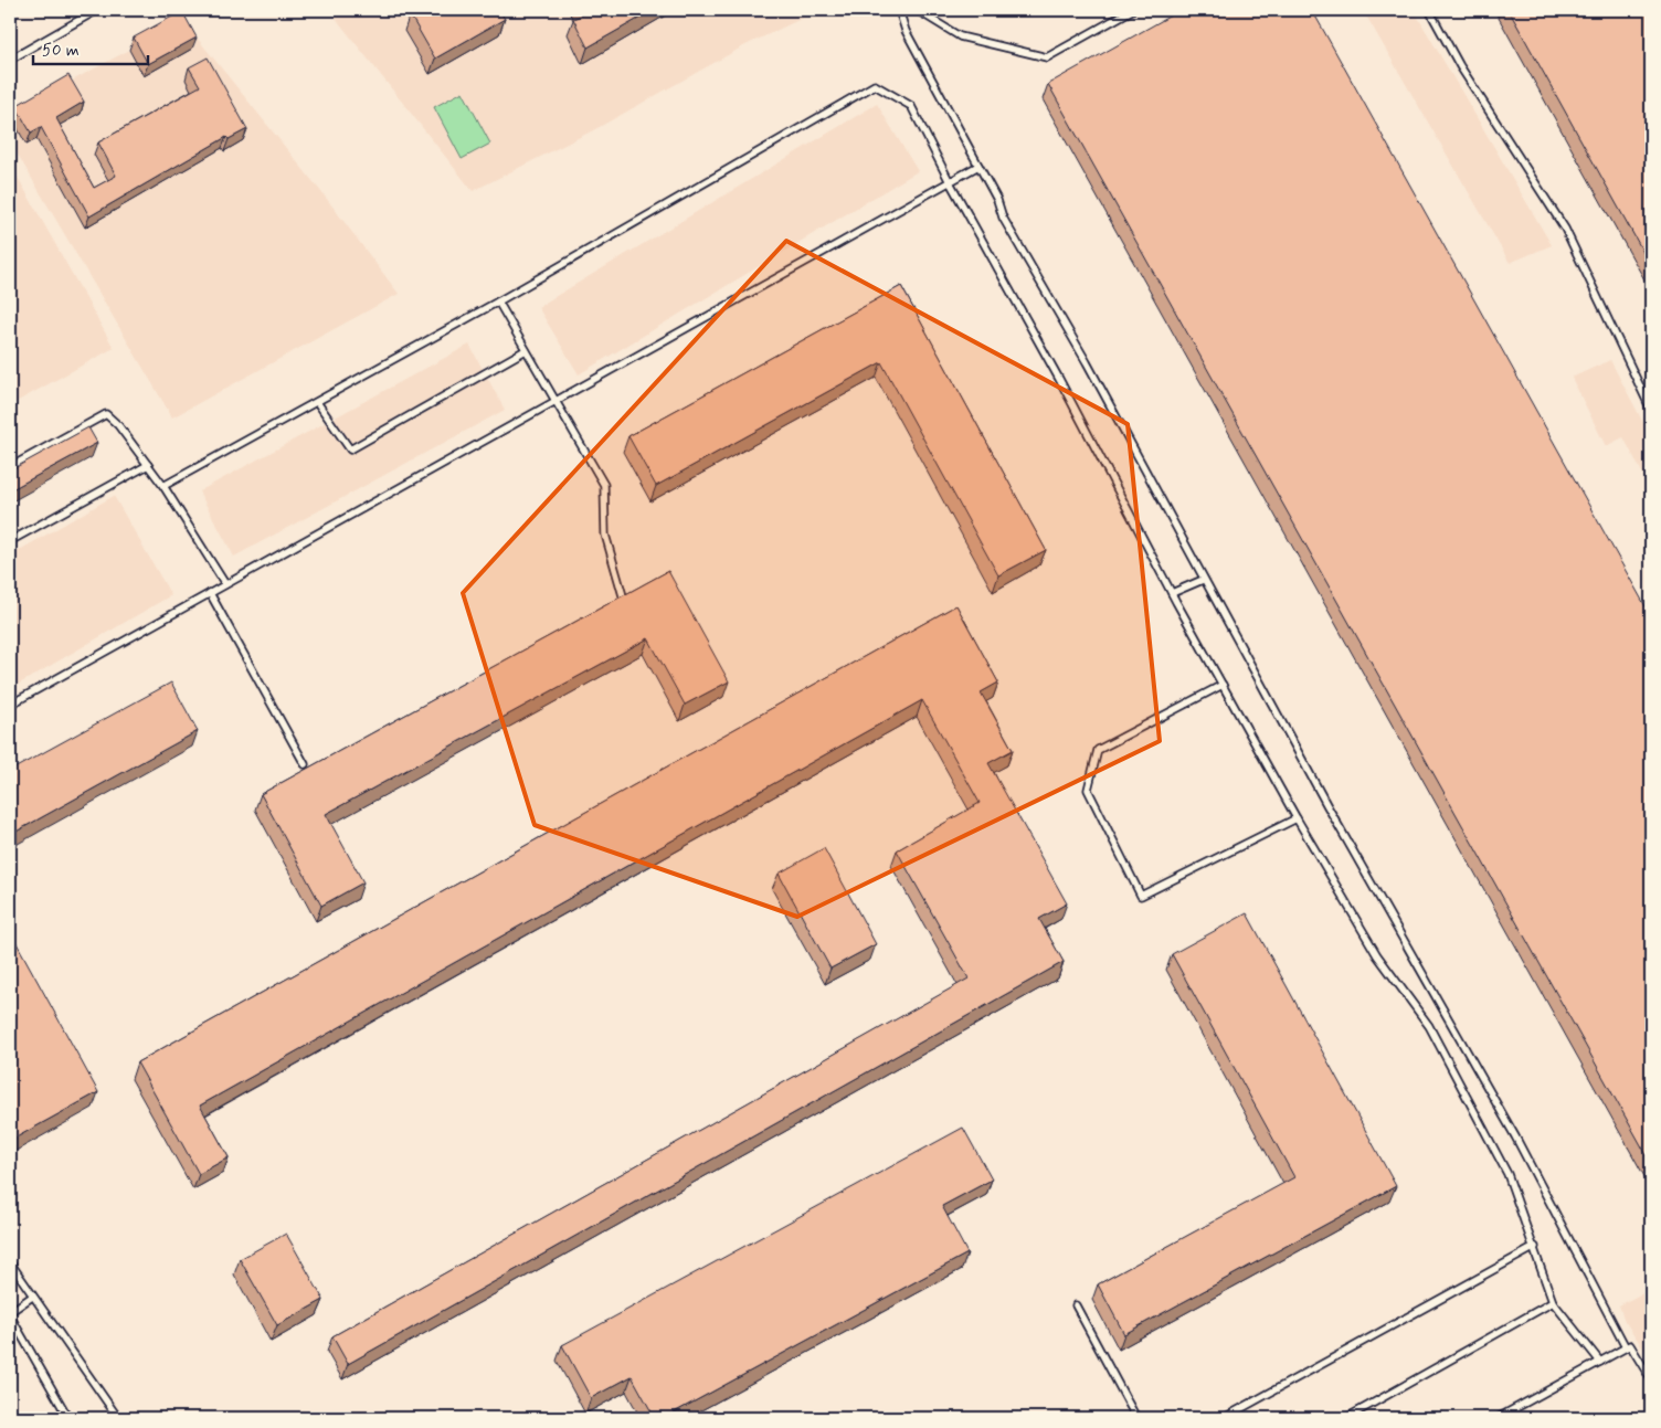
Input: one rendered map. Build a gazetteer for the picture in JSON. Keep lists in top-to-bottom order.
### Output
{
  "scale_bar": "50 m"
}
